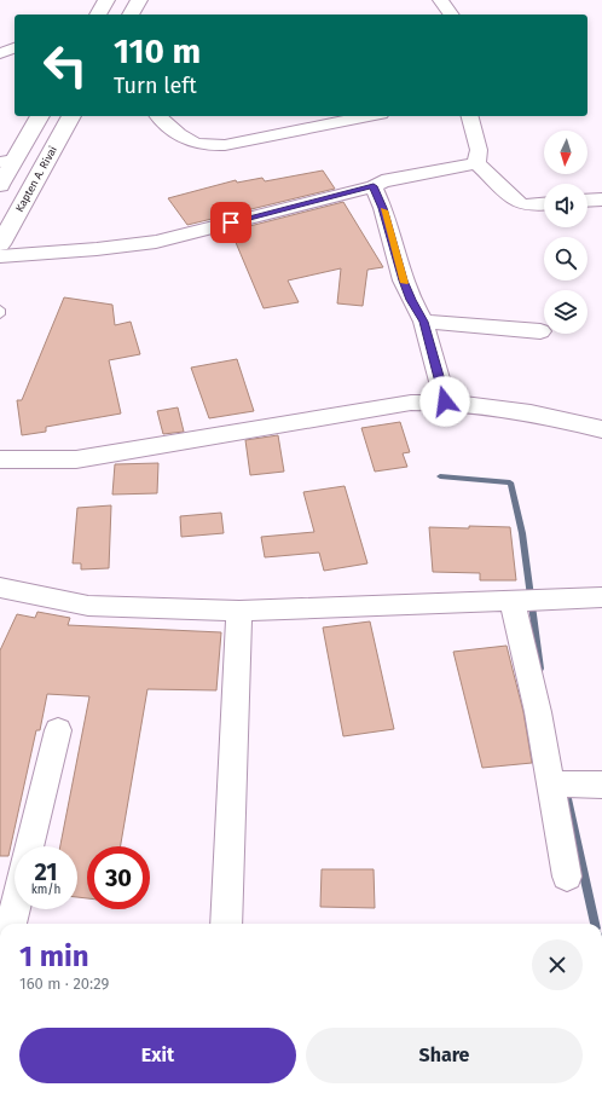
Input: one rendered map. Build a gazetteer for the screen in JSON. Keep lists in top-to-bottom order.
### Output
{
  "streets": {
    "main road": ["Kapten A. Rivai"]
  },
  "north": "bottom",
  "page": {
    "turn": ["110 m", "Turn left"],
    "speed": "21 km/h",
    "limit": "30",
    "heading": ["1 min", "160 m · 20:29"],
    "buttons": ["Exit", "Share"]
  }
}
